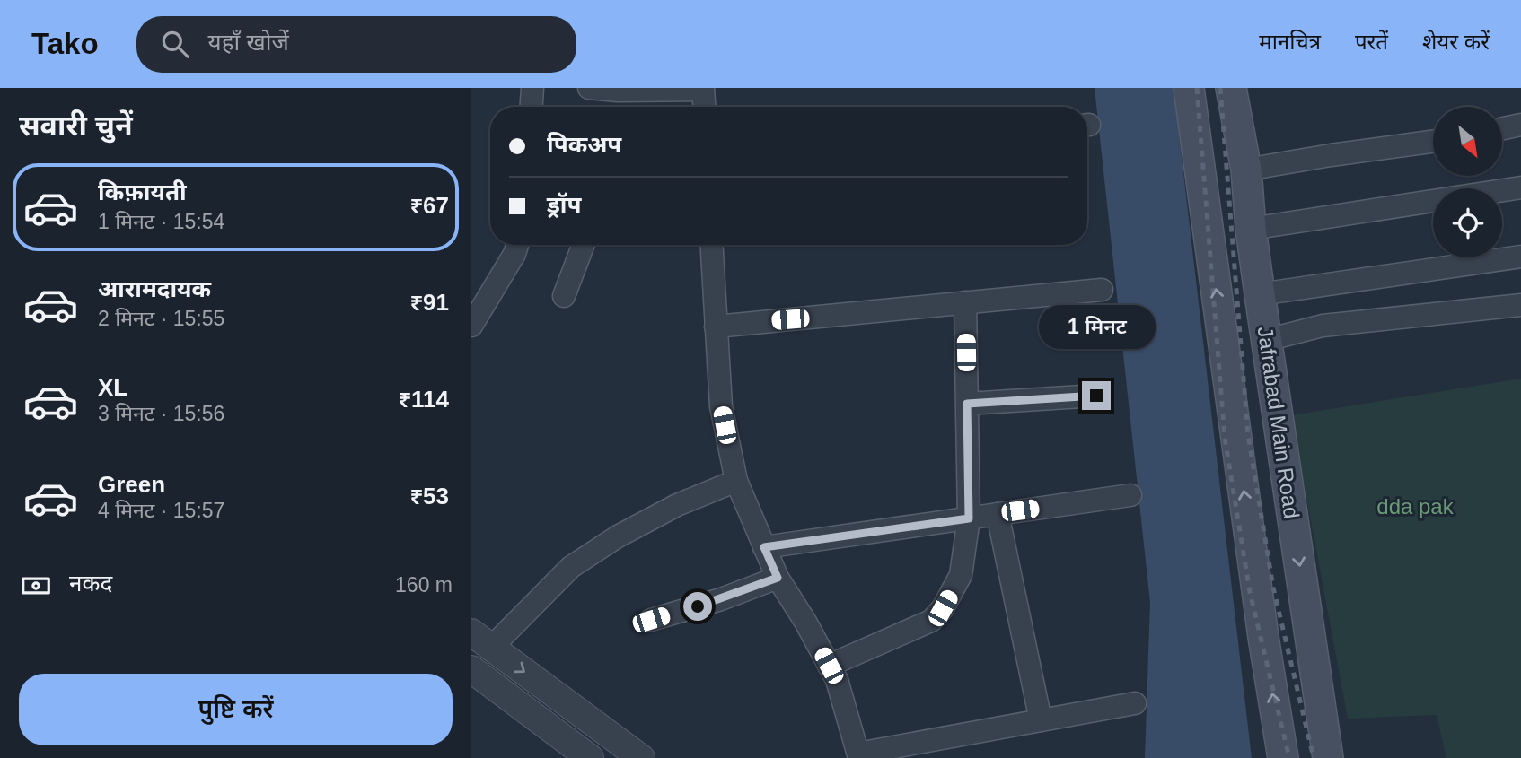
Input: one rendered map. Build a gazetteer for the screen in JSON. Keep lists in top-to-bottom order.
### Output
{
  "streets": {
    "main road": ["Jafrabad Main Road"]
  },
  "parks": ["dda pak"],
  "north": "bottom right",
  "page": {
    "header": "Tako",
    "search": "यहाँ खोजें",
    "nav": ["मानचित्र", "परतें", "शेयर करें"],
    "heading": "सवारी चुनें",
    "banner": ["पिकअप", "ड्रॉप"],
    "list": [
      {
        "name": "किफ़ायती",
        "note": "1 मिनट · 15:54",
        "value": "₹67"
      },
      {
        "name": "आरामदायक",
        "note": "2 मिनट · 15:55",
        "value": "₹91"
      },
      {
        "name": "XL",
        "note": "3 मिनट · 15:56",
        "value": "₹114"
      },
      {
        "name": "Green",
        "note": "4 मिनट · 15:57",
        "value": "₹53"
      }
    ],
    "bubble": "1 मिनट",
    "pay": ["नकद", "160 m"],
    "buttons": "पुष्टि करें"
  }
}
